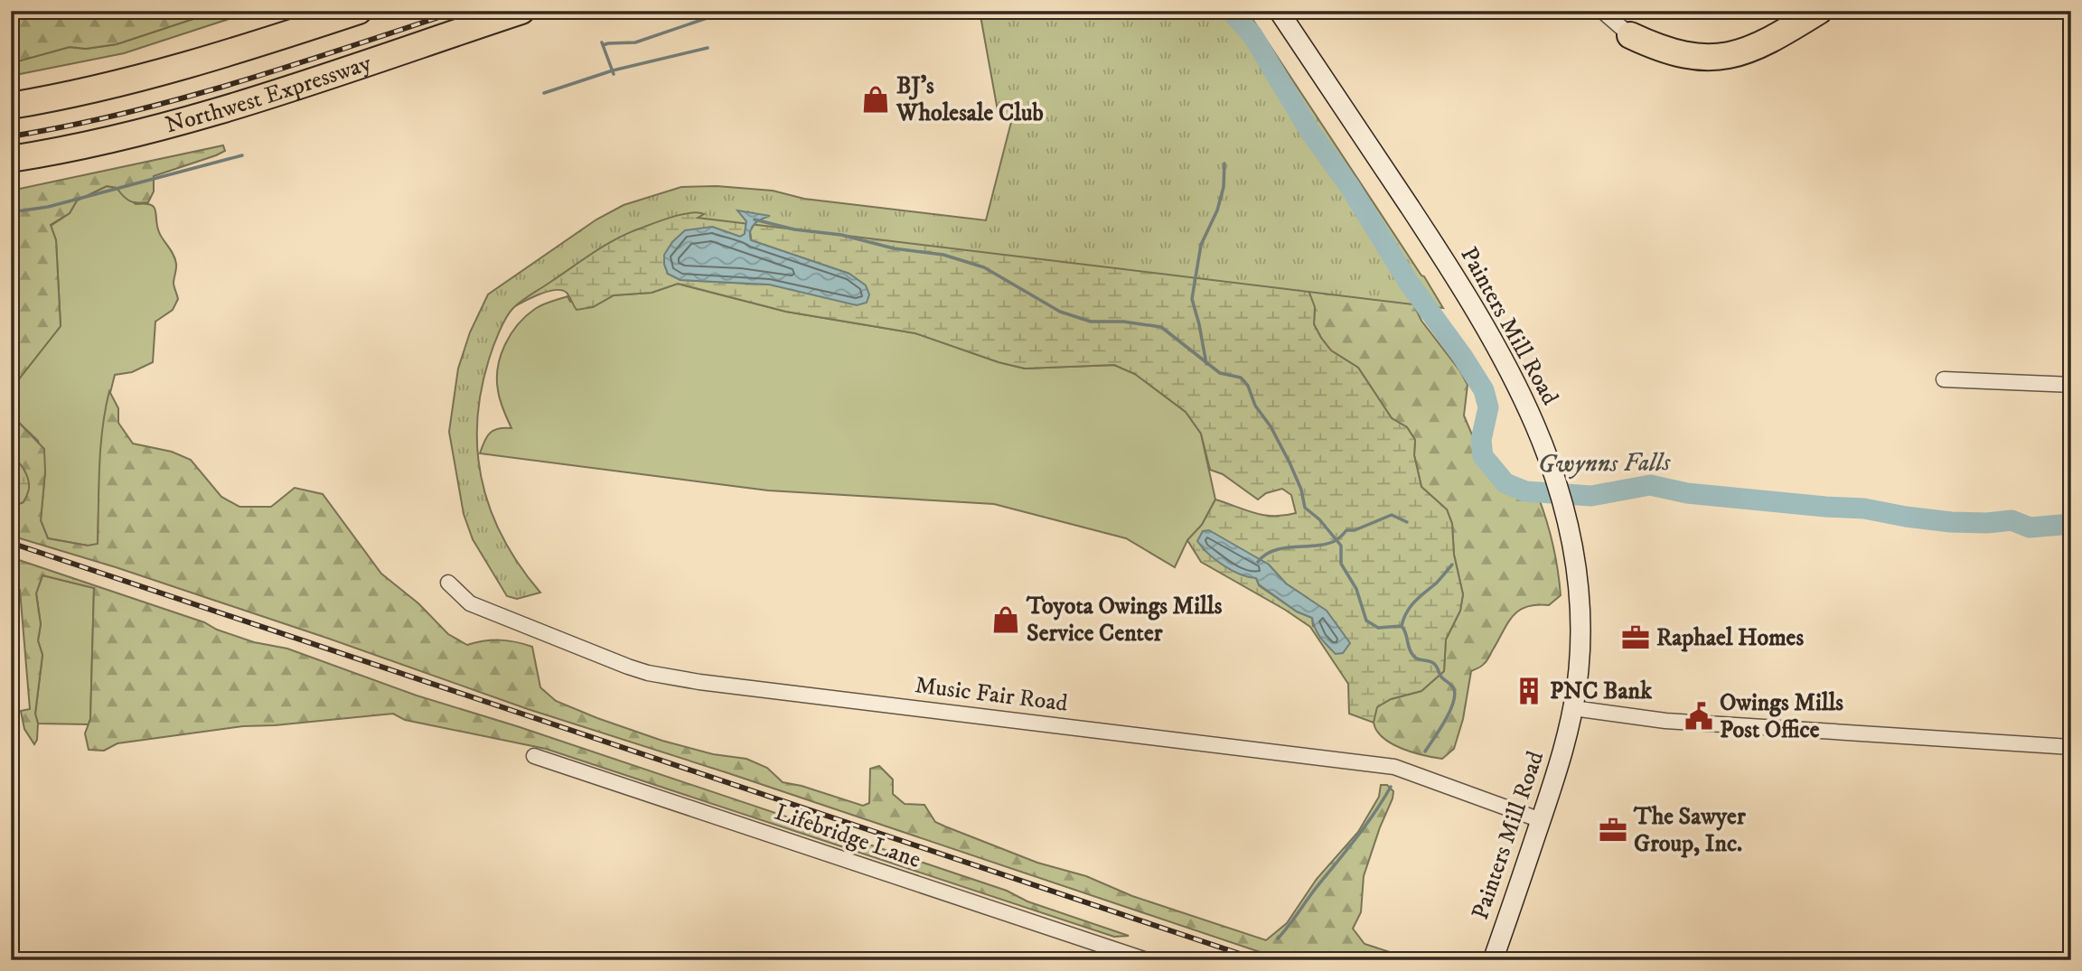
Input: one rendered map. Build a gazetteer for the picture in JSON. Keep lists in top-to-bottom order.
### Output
{
  "streets": {
    "highway": ["Northwest Expressway"],
    "main road": ["Painters Mill Road"],
    "street": ["Music Fair Road", "Lifebridge Lane"]
  },
  "crossings": [
    ["Painters Mill Road", "Music Fair Road"]
  ],
  "water": ["Gwynns Falls"],
  "places": {
    "shop": ["BJ's Wholesale Club", "Toyota Owings Mills Service Center"],
    "office": ["Raphael Homes", "The Sawyer Group, Inc."],
    "building": ["PNC Bank"],
    "public building": ["Owings Mills Post Office"]
  }
}
